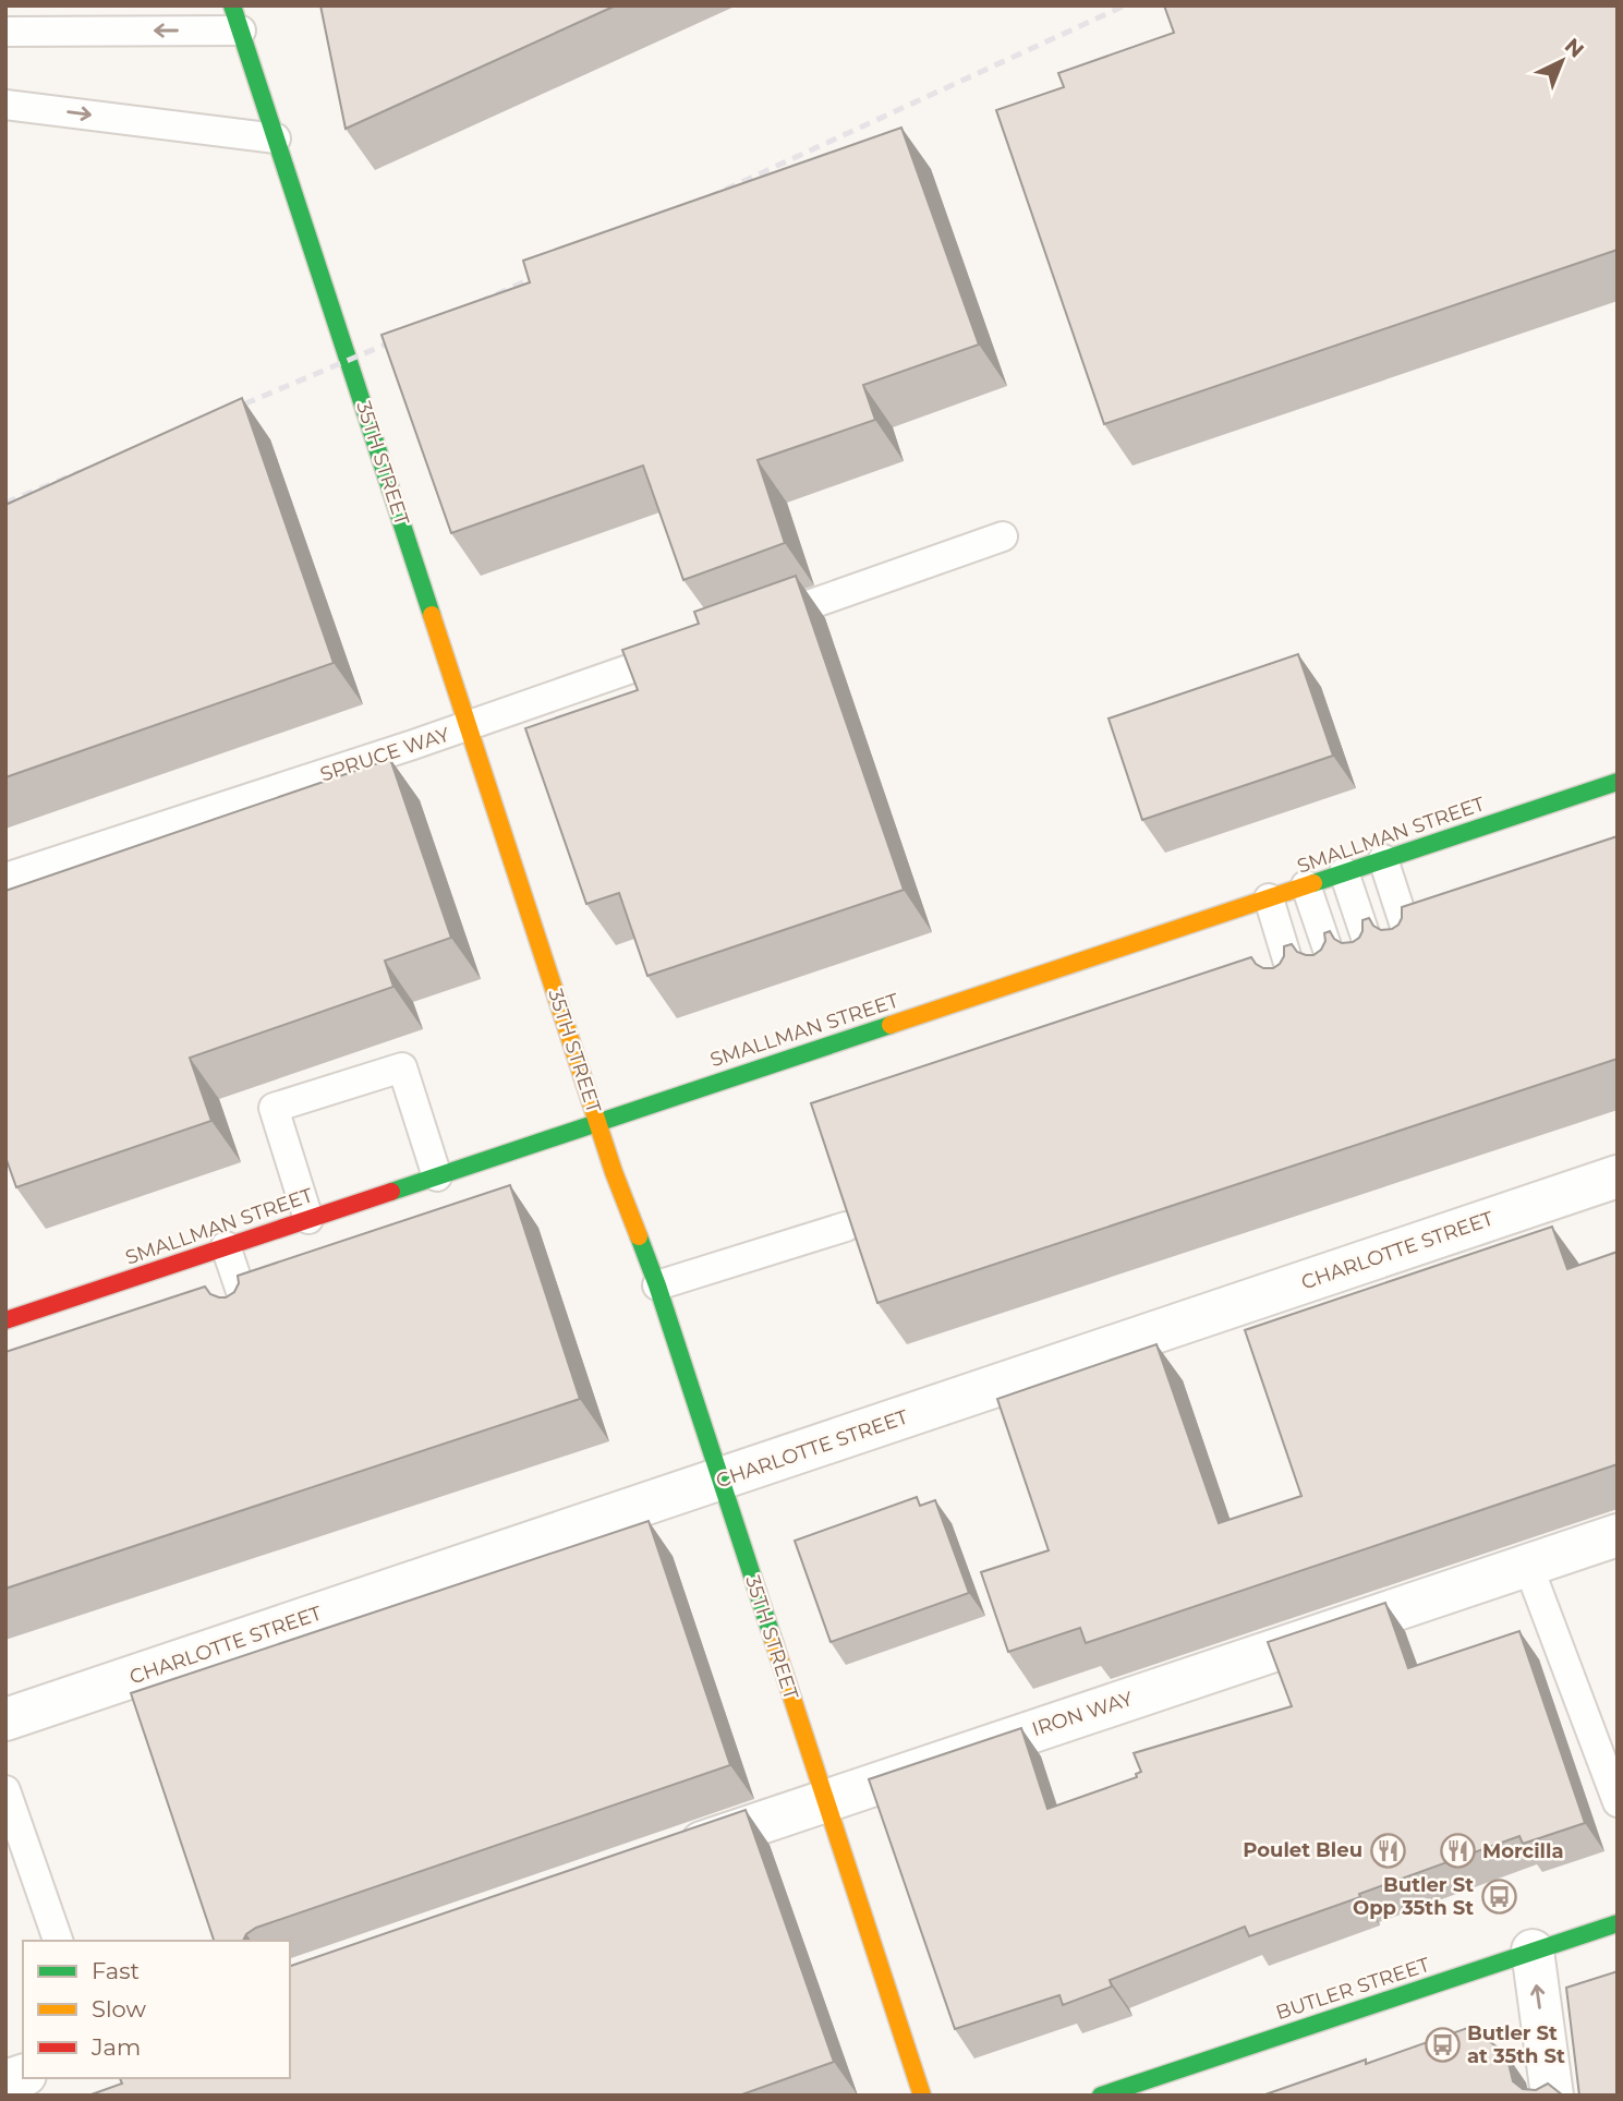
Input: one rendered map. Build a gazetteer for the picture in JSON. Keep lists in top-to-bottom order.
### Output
{
  "streets": {
    "street": [
      "35TH STREET",
      "SMALLMAN STREET",
      "CHARLOTTE STREET",
      "IRON WAY",
      "BUTLER STREET"
    ],
    "lane": ["SPRUCE WAY"]
  },
  "crossings": [
    ["35TH STREET", "SPRUCE WAY"],
    ["35TH STREET", "SMALLMAN STREET"],
    ["35TH STREET", "CHARLOTTE STREET"],
    ["35TH STREET", "IRON WAY"]
  ],
  "places": {
    "restaurant": ["Poulet Bleu", "Morcilla"],
    "bus stop": ["Butler St Opp 35th St", "Butler St at 35th St"]
  },
  "legend": ["Fast", "Slow", "Jam"],
  "north": "top right"
}
